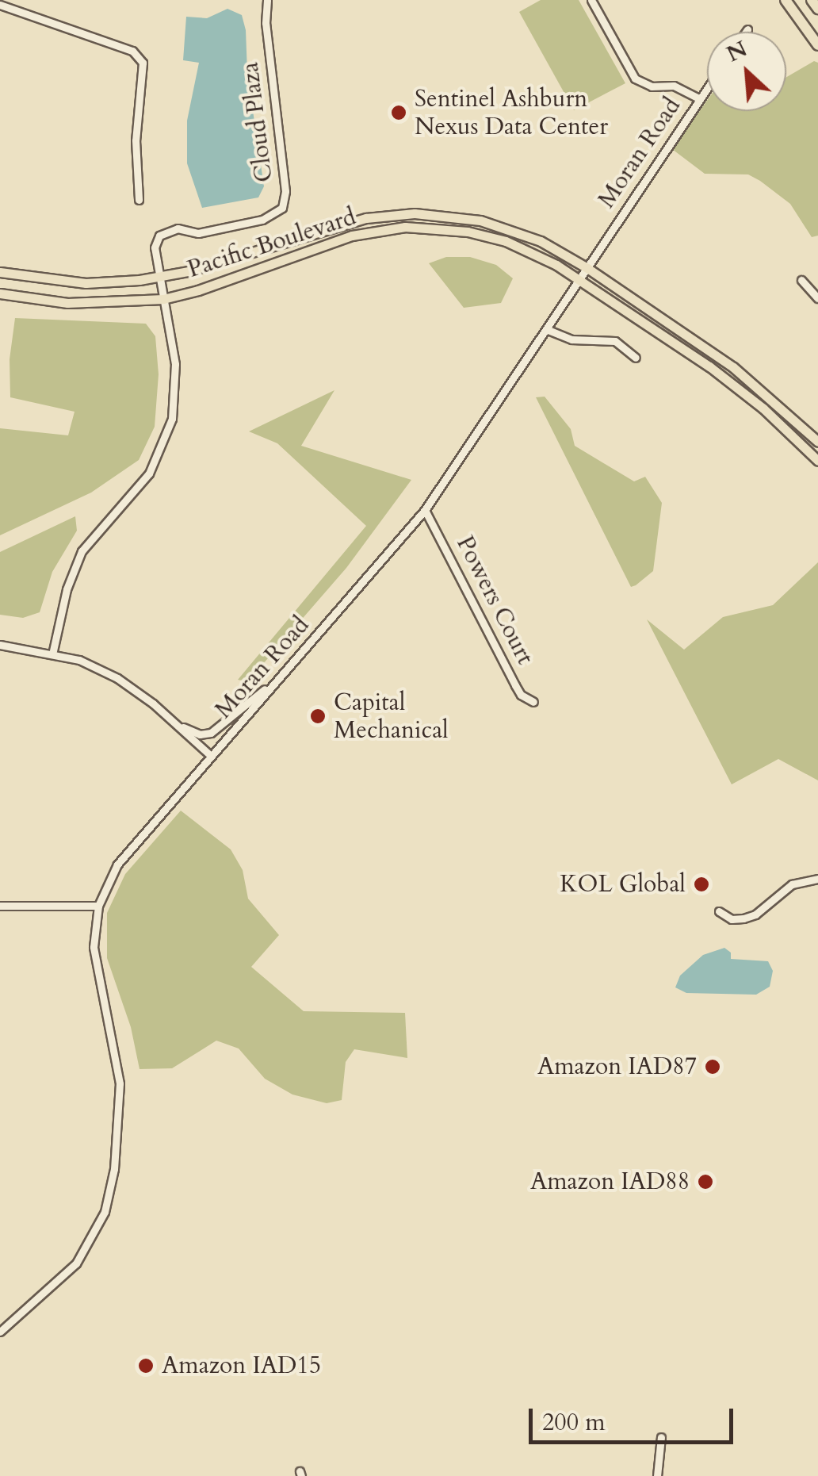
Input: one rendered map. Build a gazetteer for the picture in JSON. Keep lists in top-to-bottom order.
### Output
{
  "streets": {
    "main road": ["Pacific Boulevard"],
    "street": ["Cloud Plaza", "Moran Road", "Powers Court"]
  },
  "crossings": [
    ["Cloud Plaza", "Pacific Boulevard"],
    ["Moran Road", "Pacific Boulevard"],
    ["Moran Road", "Powers Court"]
  ],
  "places": [
    "Sentinel Ashburn Nexus Data Center",
    "Capital Mechanical",
    "KOL Global",
    "Amazon IAD87",
    "Amazon IAD88",
    "Amazon IAD15"
  ],
  "scale_bar": "200 m",
  "north": "top left"
}
